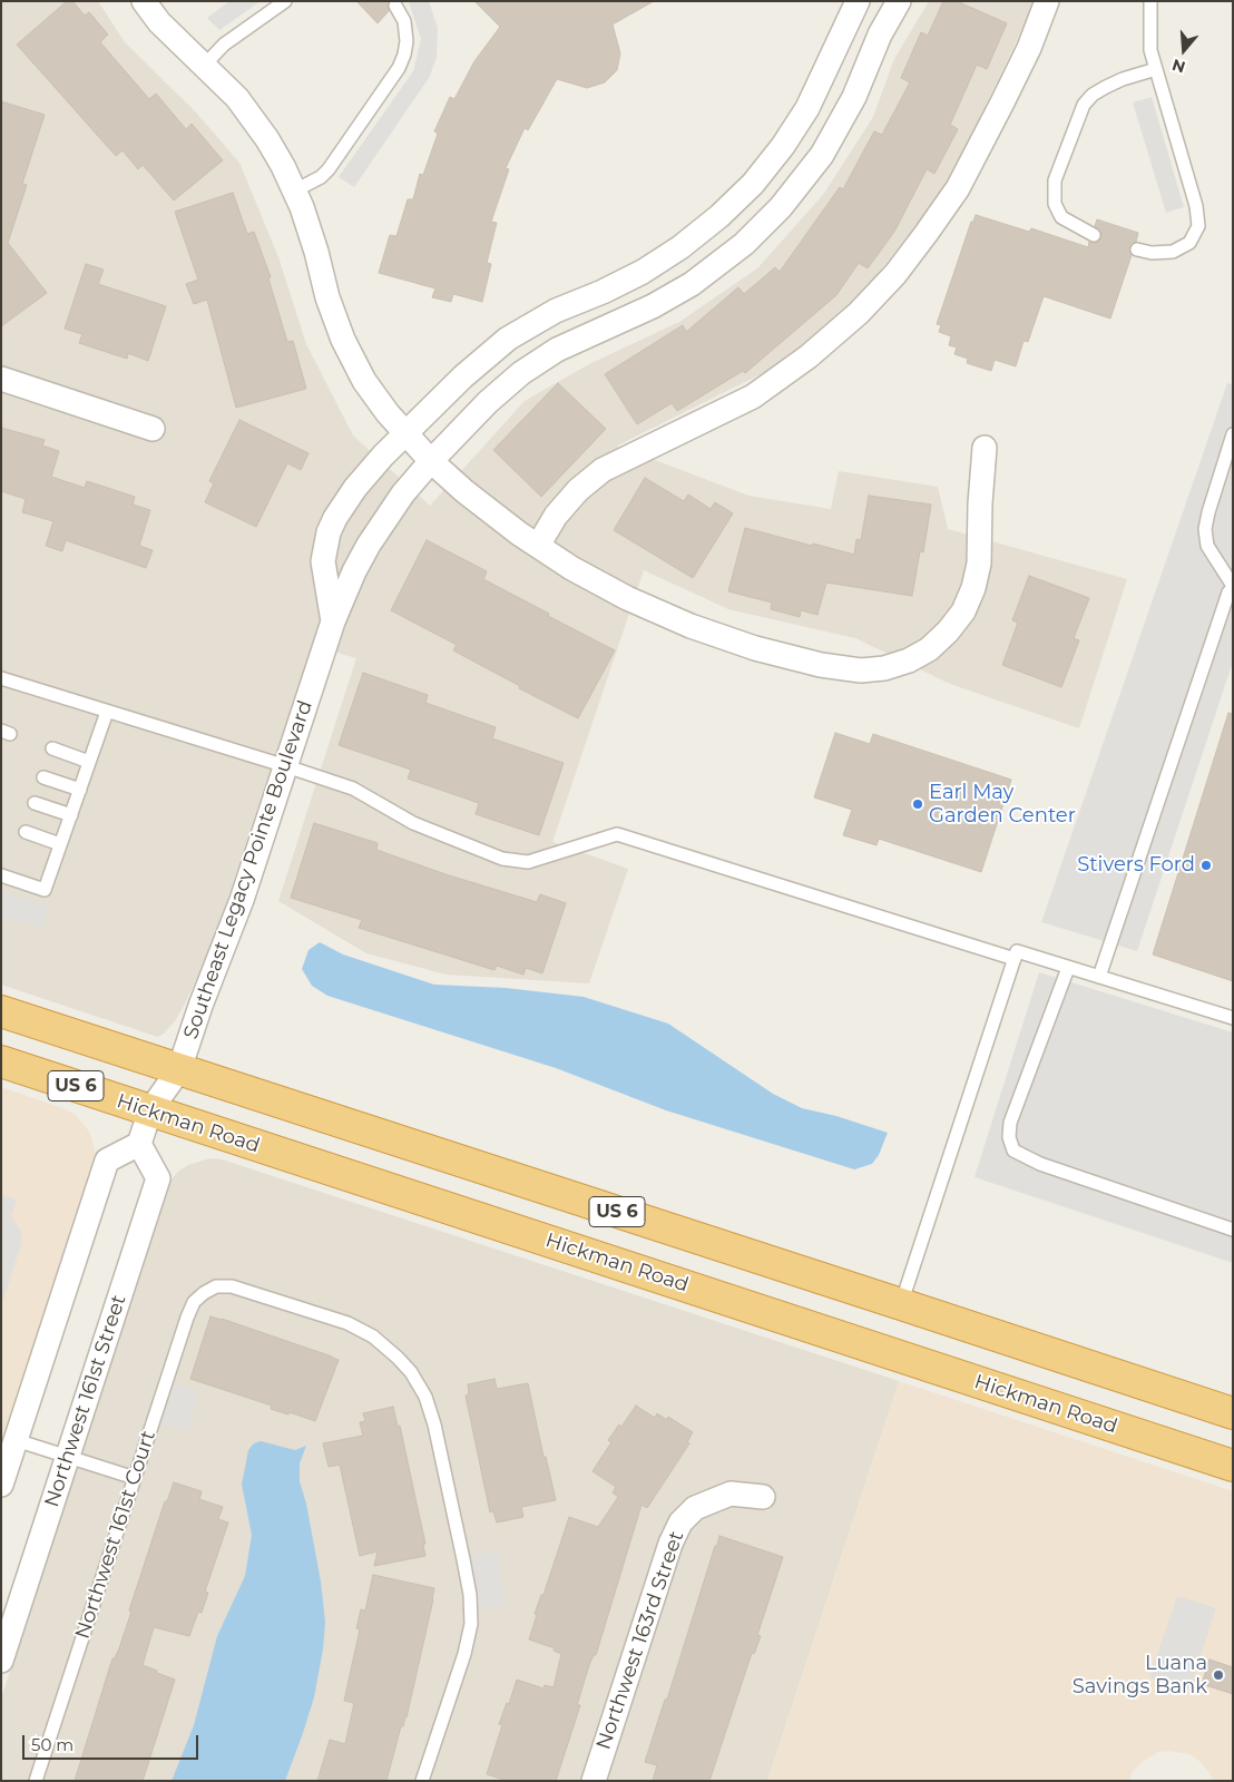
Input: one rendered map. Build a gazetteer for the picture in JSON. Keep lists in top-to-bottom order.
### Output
{
  "streets": {
    "highway": ["US 6", "Hickman Road"],
    "street": ["Southeast Legacy Pointe Boulevard", "Northwest 161st Street", "Northwest 163rd Street"],
    "lane": ["Northwest 161st Court"]
  },
  "crossings": [
    ["Southeast Legacy Pointe Boulevard", "US 6"],
    ["Southeast Legacy Pointe Boulevard", "Hickman Road"]
  ],
  "places": ["Earl May Garden Center", "Stivers Ford", "Luana Savings Bank"],
  "scale_bar": "50 m",
  "north": "bottom"
}
